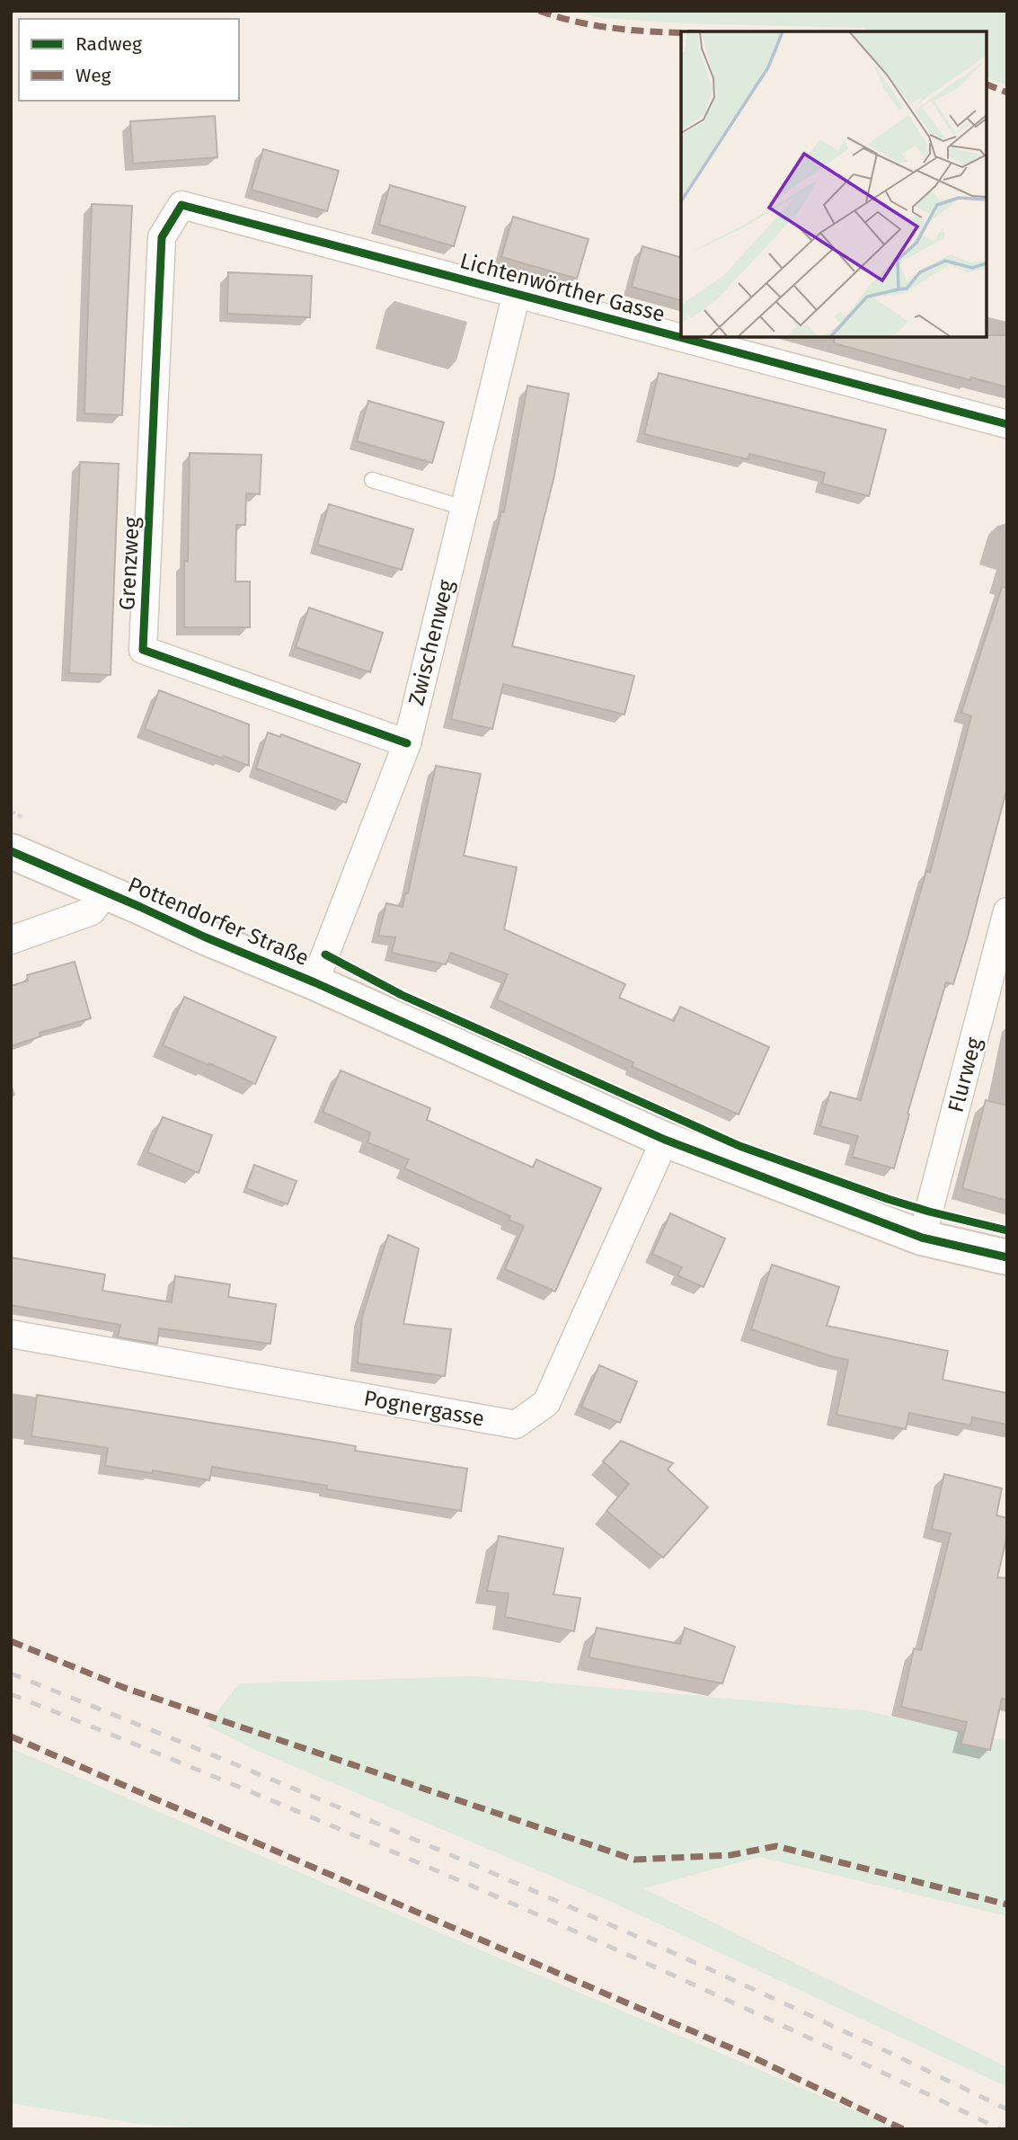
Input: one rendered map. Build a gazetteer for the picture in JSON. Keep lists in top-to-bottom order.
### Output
{
  "streets": {
    "main road": ["Pottendorfer Straße"],
    "street": [
      "Lichtenwörther Gasse",
      "Grenzweg",
      "Zwischenweg",
      "Flurweg",
      "Pognergasse"
    ]
  },
  "crossings": [
    ["Lichtenwörther Gasse", "Grenzweg"],
    ["Lichtenwörther Gasse", "Zwischenweg"],
    ["Grenzweg", "Zwischenweg"],
    ["Zwischenweg", "Pottendorfer Straße"],
    ["Pottendorfer Straße", "Flurweg"],
    ["Pottendorfer Straße", "Pognergasse"]
  ],
  "legend": ["Radweg", "Weg"]
}
